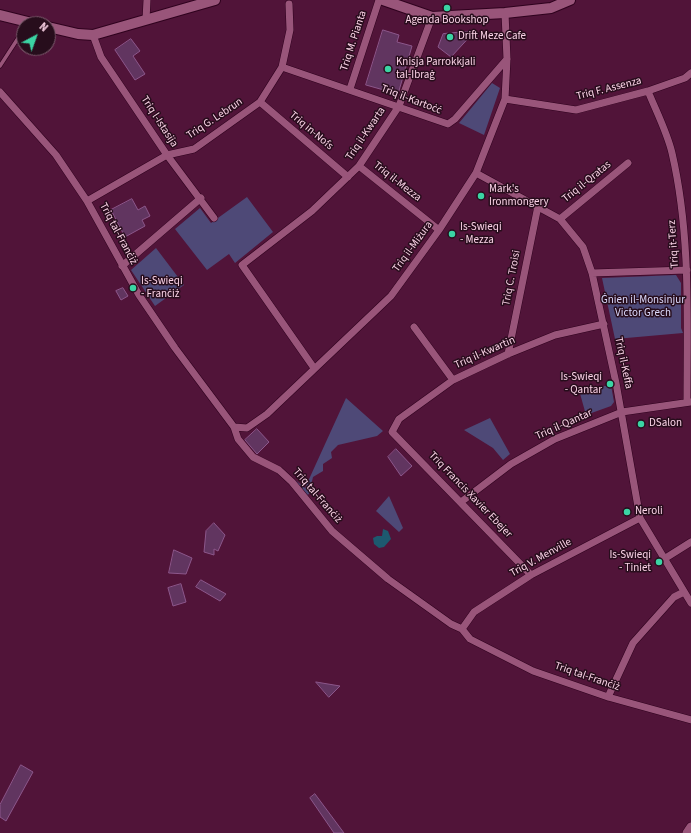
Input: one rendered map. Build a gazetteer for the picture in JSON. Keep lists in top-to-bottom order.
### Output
{
  "streets": {
    "street": [
      "Triq M. Pianta",
      "Triq F. Assenza",
      "Triq il-Kartoċċ",
      "Triq G. Lebrun",
      "Triq l-Istasija",
      "Triq in-Nofs",
      "Triq il-Kwarta",
      "Triq il-Mezza",
      "Triq il-Qratas",
      "Triq tal-Franċiż",
      "Triq it-Terz",
      "Triq il-Miżura",
      "Triq C. Troisi",
      "Triq il-Kwartin",
      "Triq il-Keffa",
      "Triq il-Qantar",
      "Triq Francis Xavier Ebejer",
      "Triq V. Menville"
    ]
  },
  "crossings": [
    ["Triq M. Pianta", "Triq il-Kartoċċ"],
    ["Triq F. Assenza", "Triq it-Terz"],
    ["Triq F. Assenza", "Triq il-Miżura"],
    ["Triq il-Kartoċċ", "Triq G. Lebrun"],
    ["Triq il-Kartoċċ", "Triq il-Kwarta"],
    ["Triq il-Kartoċċ", "Triq il-Miżura"],
    ["Triq G. Lebrun", "Triq l-Istasija"],
    ["Triq G. Lebrun", "Triq in-Nofs"],
    ["Triq G. Lebrun", "Triq tal-Franċiż"],
    ["Triq in-Nofs", "Triq il-Kwarta"],
    ["Triq il-Kwarta", "Triq il-Mezza"],
    ["Triq il-Kwarta", "Triq il-Miżura"],
    ["Triq il-Mezza", "Triq il-Miżura"],
    ["Triq il-Qratas", "Triq il-Keffa"],
    ["Triq tal-Franċiż", "Triq il-Miżura"],
    ["Triq tal-Franċiż", "Triq V. Menville"],
    ["Triq it-Terz", "Triq il-Qantar"],
    ["Triq il-Miżura", "Triq il-Keffa"],
    ["Triq C. Troisi", "Triq il-Kwartin"],
    ["Triq C. Troisi", "Triq il-Keffa"],
    ["Triq il-Kwartin", "Triq il-Keffa"],
    ["Triq il-Kwartin", "Triq Francis Xavier Ebejer"],
    ["Triq il-Keffa", "Triq il-Qantar"],
    ["Triq il-Keffa", "Triq V. Menville"],
    ["Triq il-Qantar", "Triq Francis Xavier Ebejer"],
    ["Triq Francis Xavier Ebejer", "Triq V. Menville"]
  ],
  "parks": ["Ġnien il-Monsinjur Victor Grech"],
  "places": [
    "Agenda Bookshop",
    "Drift Meze Cafe",
    "Knisja Parrokkjali tal-Ibraġ",
    "Mark's Ironmongery",
    "Is-Swieqi - Mezza",
    "Is-Swieqi - Franċiż",
    "Is-Swieqi - Qantar",
    "DSalon",
    "Neroli",
    "Is-Swieqi - Tiniet"
  ],
  "north": "top right"
}
